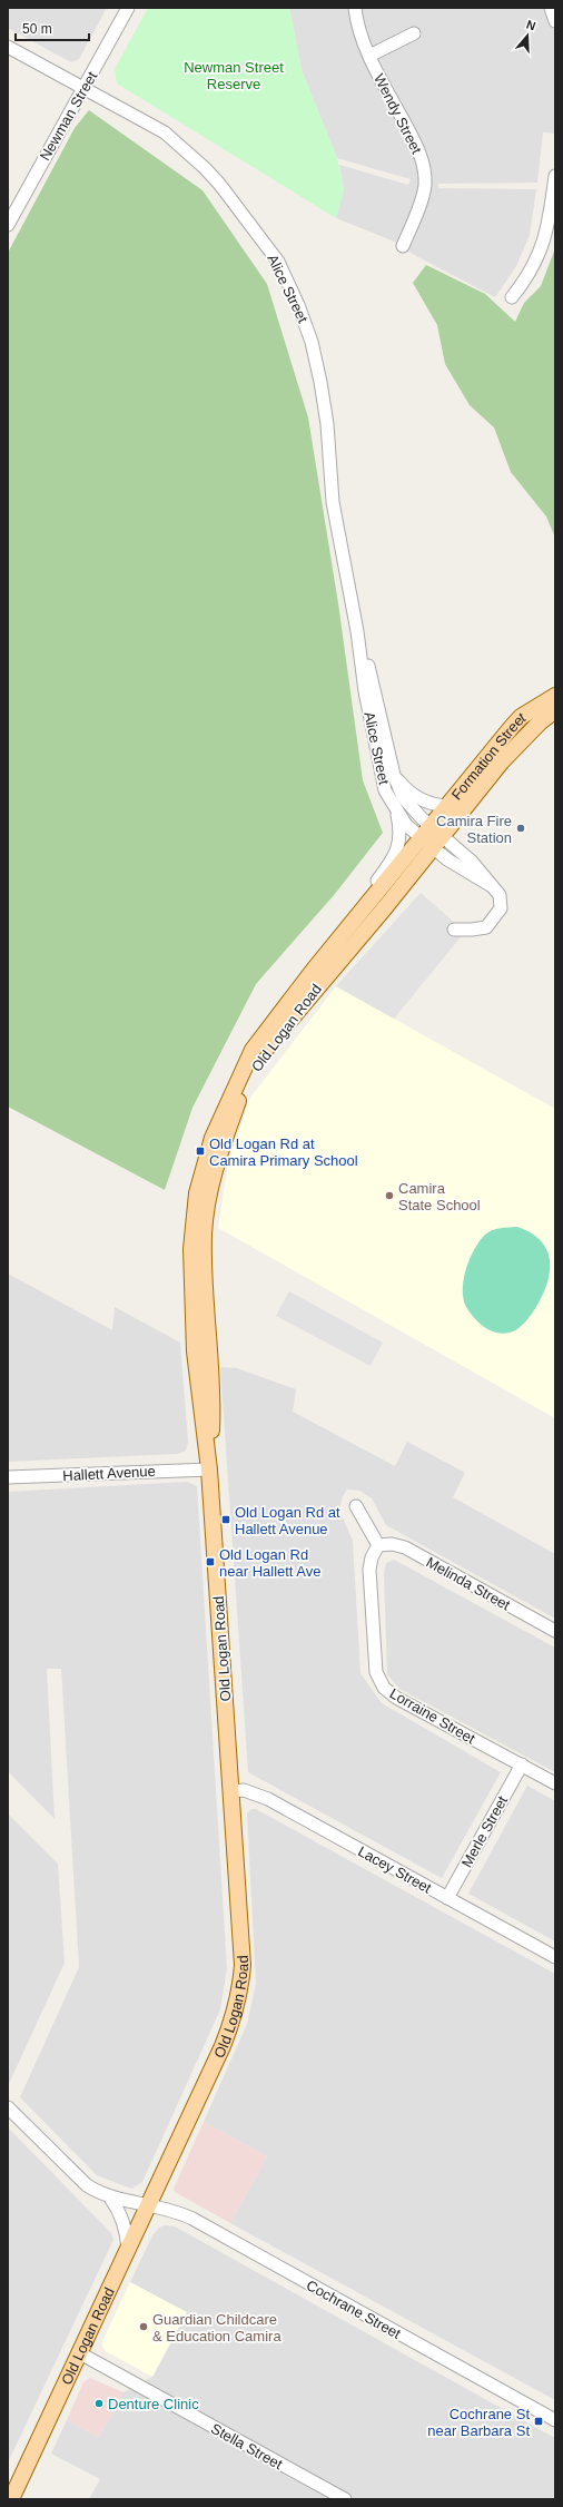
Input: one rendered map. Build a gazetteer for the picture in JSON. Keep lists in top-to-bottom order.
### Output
{
  "streets": {
    "main road": ["Formation Street", "Old Logan Road"],
    "street": [
      "Wendy Street",
      "Newman Street",
      "Alice Street",
      "Hallett Avenue",
      "Melinda Street",
      "Lorraine Street",
      "Merle Street",
      "Lacey Street",
      "Cochrane Street",
      "Stella Street"
    ]
  },
  "crossings": [
    ["Newman Street", "Alice Street"],
    ["Alice Street", "Formation Street"],
    ["Alice Street", "Old Logan Road"],
    ["Formation Street", "Old Logan Road"],
    ["Old Logan Road", "Hallett Avenue"],
    ["Old Logan Road", "Lacey Street"],
    ["Old Logan Road", "Cochrane Street"],
    ["Old Logan Road", "Stella Street"],
    ["Melinda Street", "Lorraine Street"],
    ["Lorraine Street", "Merle Street"],
    ["Merle Street", "Lacey Street"]
  ],
  "parks": ["Newman Street Reserve"],
  "places": {
    "other": [
      "Camira Fire Station",
      "Camira State School",
      "Guardian Childcare & Education Camira",
      "Denture Clinic"
    ],
    "transit": [
      "Old Logan Rd at Camira Primary School",
      "Old Logan Rd at Hallett Avenue",
      "Old Logan Rd near Hallett Ave",
      "Cochrane St near Barbara St"
    ]
  },
  "scale_bar": "50 m",
  "north": "top"
}
